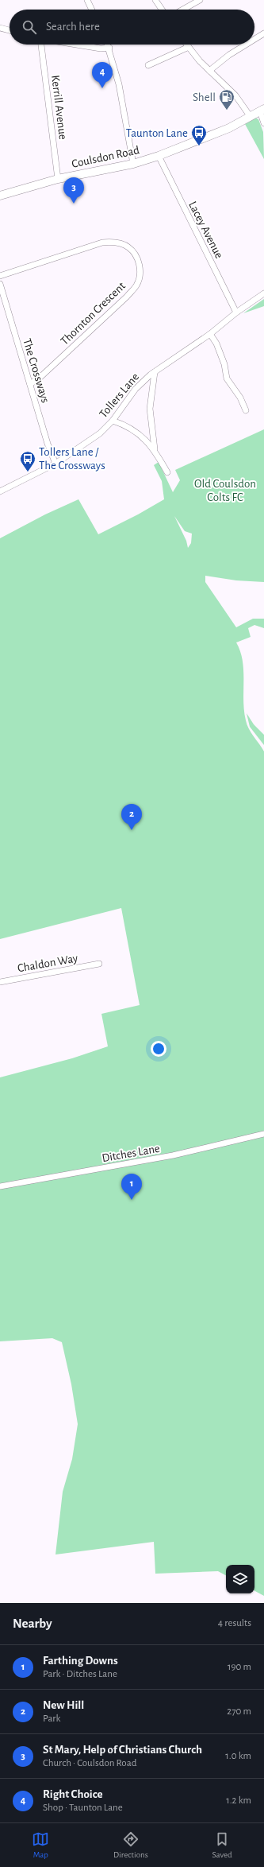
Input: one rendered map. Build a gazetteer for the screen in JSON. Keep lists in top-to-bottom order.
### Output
{
  "streets": {
    "main road": ["Coulsdon Road"],
    "street": [
      "Kerrill Avenue",
      "Lacey Avenue",
      "Thornton Crescent",
      "The Crossways",
      "Tollers Lane",
      "Chaldon Way",
      "Ditches Lane"
    ]
  },
  "crossings": [
    ["Kerrill Avenue", "Coulsdon Road"],
    ["Coulsdon Road", "Lacey Avenue"],
    ["Lacey Avenue", "Tollers Lane"],
    ["Thornton Crescent", "The Crossways"],
    ["The Crossways", "Tollers Lane"]
  ],
  "parks": ["Old Coulsdon Colts FC"],
  "places": {
    "fuel station": ["Shell"],
    "bus stop": ["Taunton Lane", "Tollers Lane / The Crossways"]
  },
  "page": {
    "search": "Search here",
    "pins": [
      "4",
      "3",
      "2",
      "1"
    ],
    "heading": ["Nearby", "4 results"],
    "list": [
      {
        "mark": "1",
        "name": "Farthing Downs",
        "note": "Park · Ditches Lane",
        "value": "190 m"
      },
      {
        "mark": "2",
        "name": "New Hill",
        "note": "Park",
        "value": "270 m"
      },
      {
        "mark": "3",
        "name": "St Mary, Help of Christians Church",
        "note": "Church · Coulsdon Road",
        "value": "1.0 km"
      },
      {
        "mark": "4",
        "name": "Right Choice",
        "note": "Shop · Taunton Lane",
        "value": "1.2 km"
      }
    ],
    "nav": ["Map", "Directions", "Saved"]
  }
}
